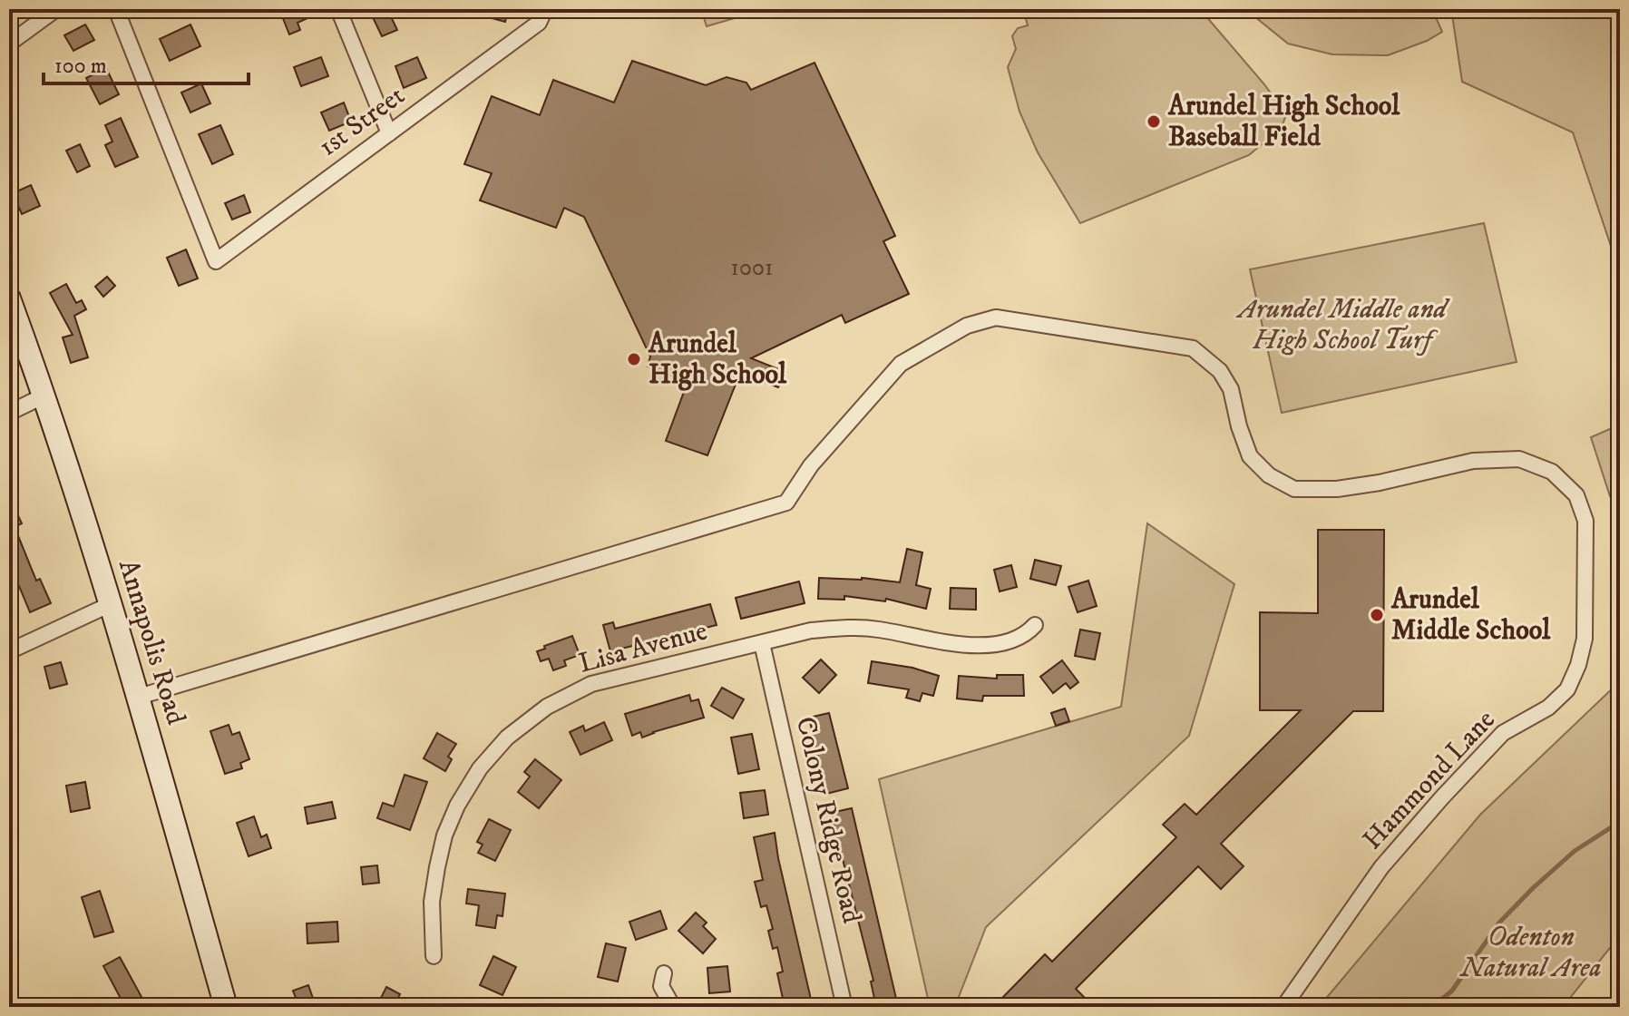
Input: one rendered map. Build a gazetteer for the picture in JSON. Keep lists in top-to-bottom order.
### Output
{
  "streets": {
    "main road": ["Annapolis Road"],
    "street": [
      "1st Street",
      "Lisa Avenue",
      "Hammond Lane",
      "Colony Ridge Road"
    ]
  },
  "crossings": [
    ["Annapolis Road", "Hammond Lane"],
    ["Lisa Avenue", "Colony Ridge Road"]
  ],
  "parks": ["Arundel Middle and High School Turf", "Odenton Natural Area"],
  "places": ["Arundel High School Baseball Field", "Arundel High School", "Arundel Middle School"],
  "house_numbers": ["1001"],
  "scale_bar": "100 m"
}
